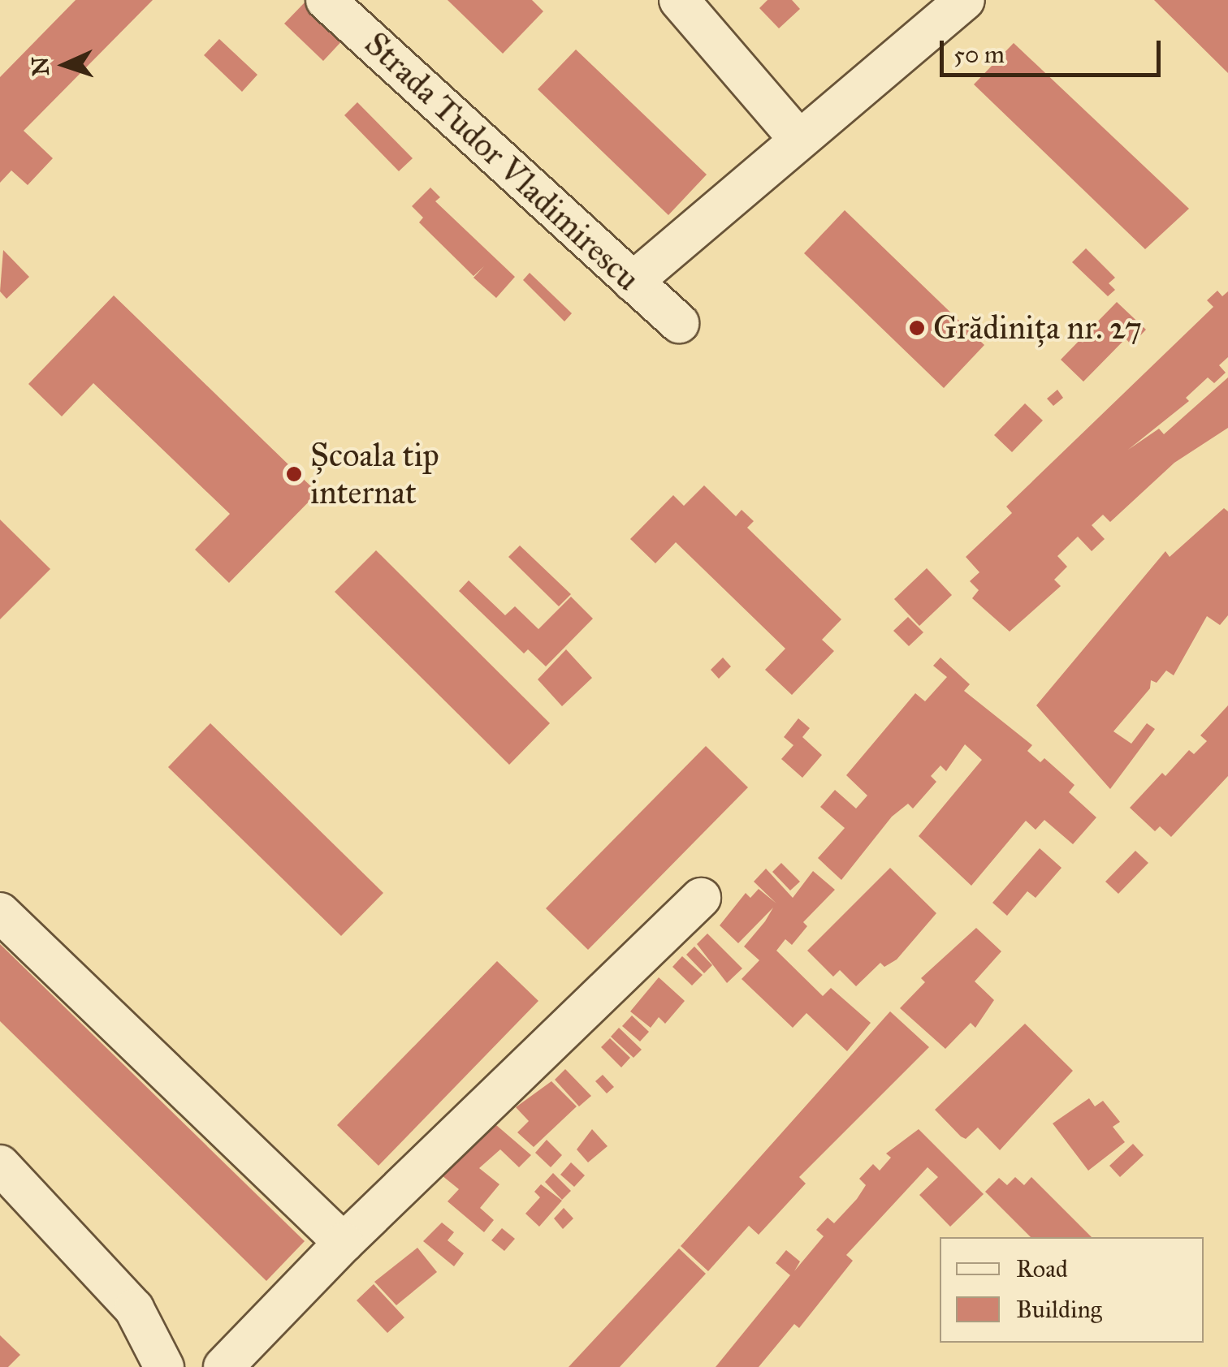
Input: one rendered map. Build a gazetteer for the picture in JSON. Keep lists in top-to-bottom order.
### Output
{
  "streets": {
    "street": ["Strada Tudor Vladimirescu"]
  },
  "places": ["Grădinița nr. 27", "Școala tip internat"],
  "legend": ["Road", "Building"],
  "scale_bar": "50 m",
  "north": "left"
}
